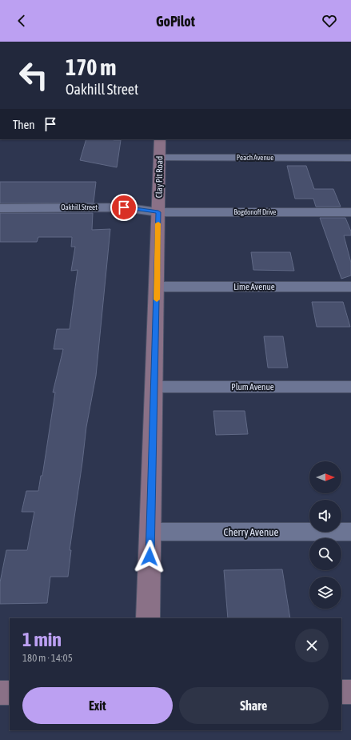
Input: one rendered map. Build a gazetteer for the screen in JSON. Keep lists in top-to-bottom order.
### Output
{
  "streets": {
    "street": [
      "Peach Avenue",
      "Clay Pit Road",
      "Oakhill Street",
      "Bogdonoff Drive",
      "Lime Avenue",
      "Plum Avenue",
      "Cherry Avenue"
    ]
  },
  "crossings": [
    ["Peach Avenue", "Clay Pit Road"],
    ["Clay Pit Road", "Oakhill Street"],
    ["Clay Pit Road", "Bogdonoff Drive"],
    ["Clay Pit Road", "Lime Avenue"],
    ["Clay Pit Road", "Plum Avenue"],
    ["Clay Pit Road", "Cherry Avenue"],
    ["Oakhill Street", "Bogdonoff Drive"]
  ],
  "north": "right",
  "page": {
    "header": "GoPilot",
    "turn": ["170 m", "Oakhill Street"],
    "then": "Then",
    "heading": ["1 min", "180 m · 14:05"],
    "buttons": ["Exit", "Share"]
  }
}
